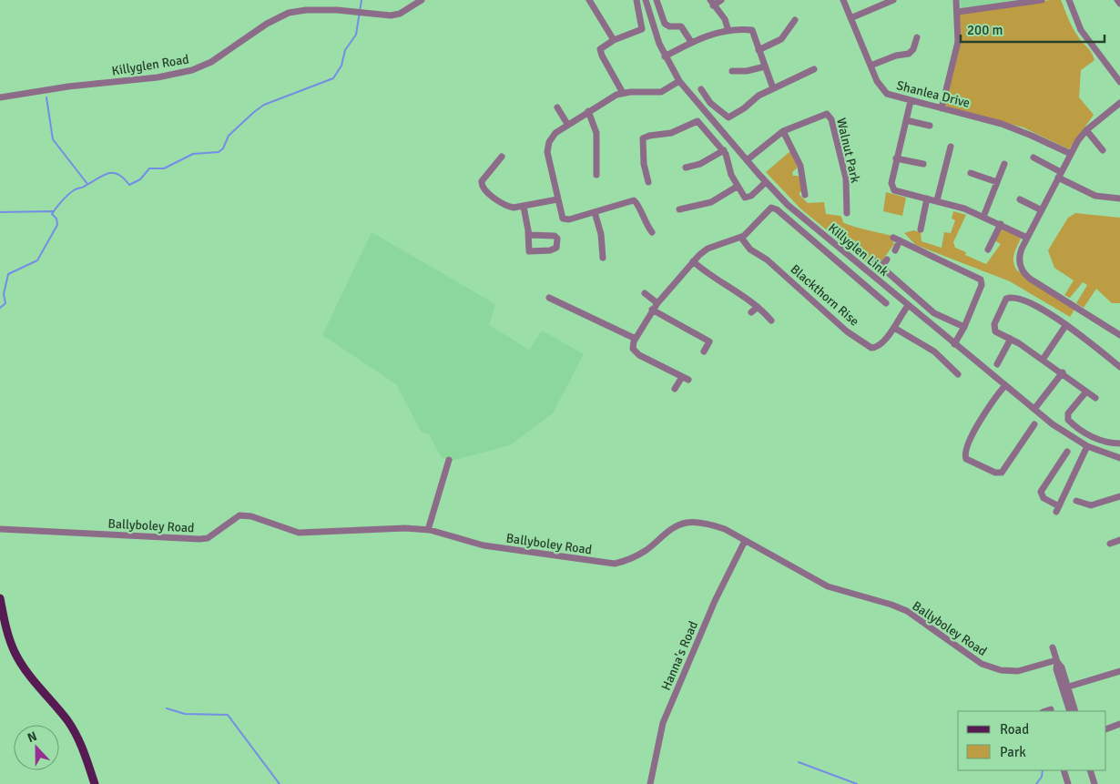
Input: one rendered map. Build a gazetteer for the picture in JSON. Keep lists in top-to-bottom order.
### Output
{
  "streets": {
    "street": [
      "Killyglen Road",
      "Shanlea Drive",
      "Walnut Park",
      "Killyglen Link",
      "Blackthorn Rise",
      "Ballyboley Road",
      "Hanna's Road"
    ]
  },
  "crossings": [
    ["Walnut Park", "Killyglen Link"],
    ["Killyglen Link", "Blackthorn Rise"],
    ["Ballyboley Road", "Hanna's Road"]
  ],
  "legend": ["Road", "Park"],
  "scale_bar": "200 m",
  "north": "top"
}
